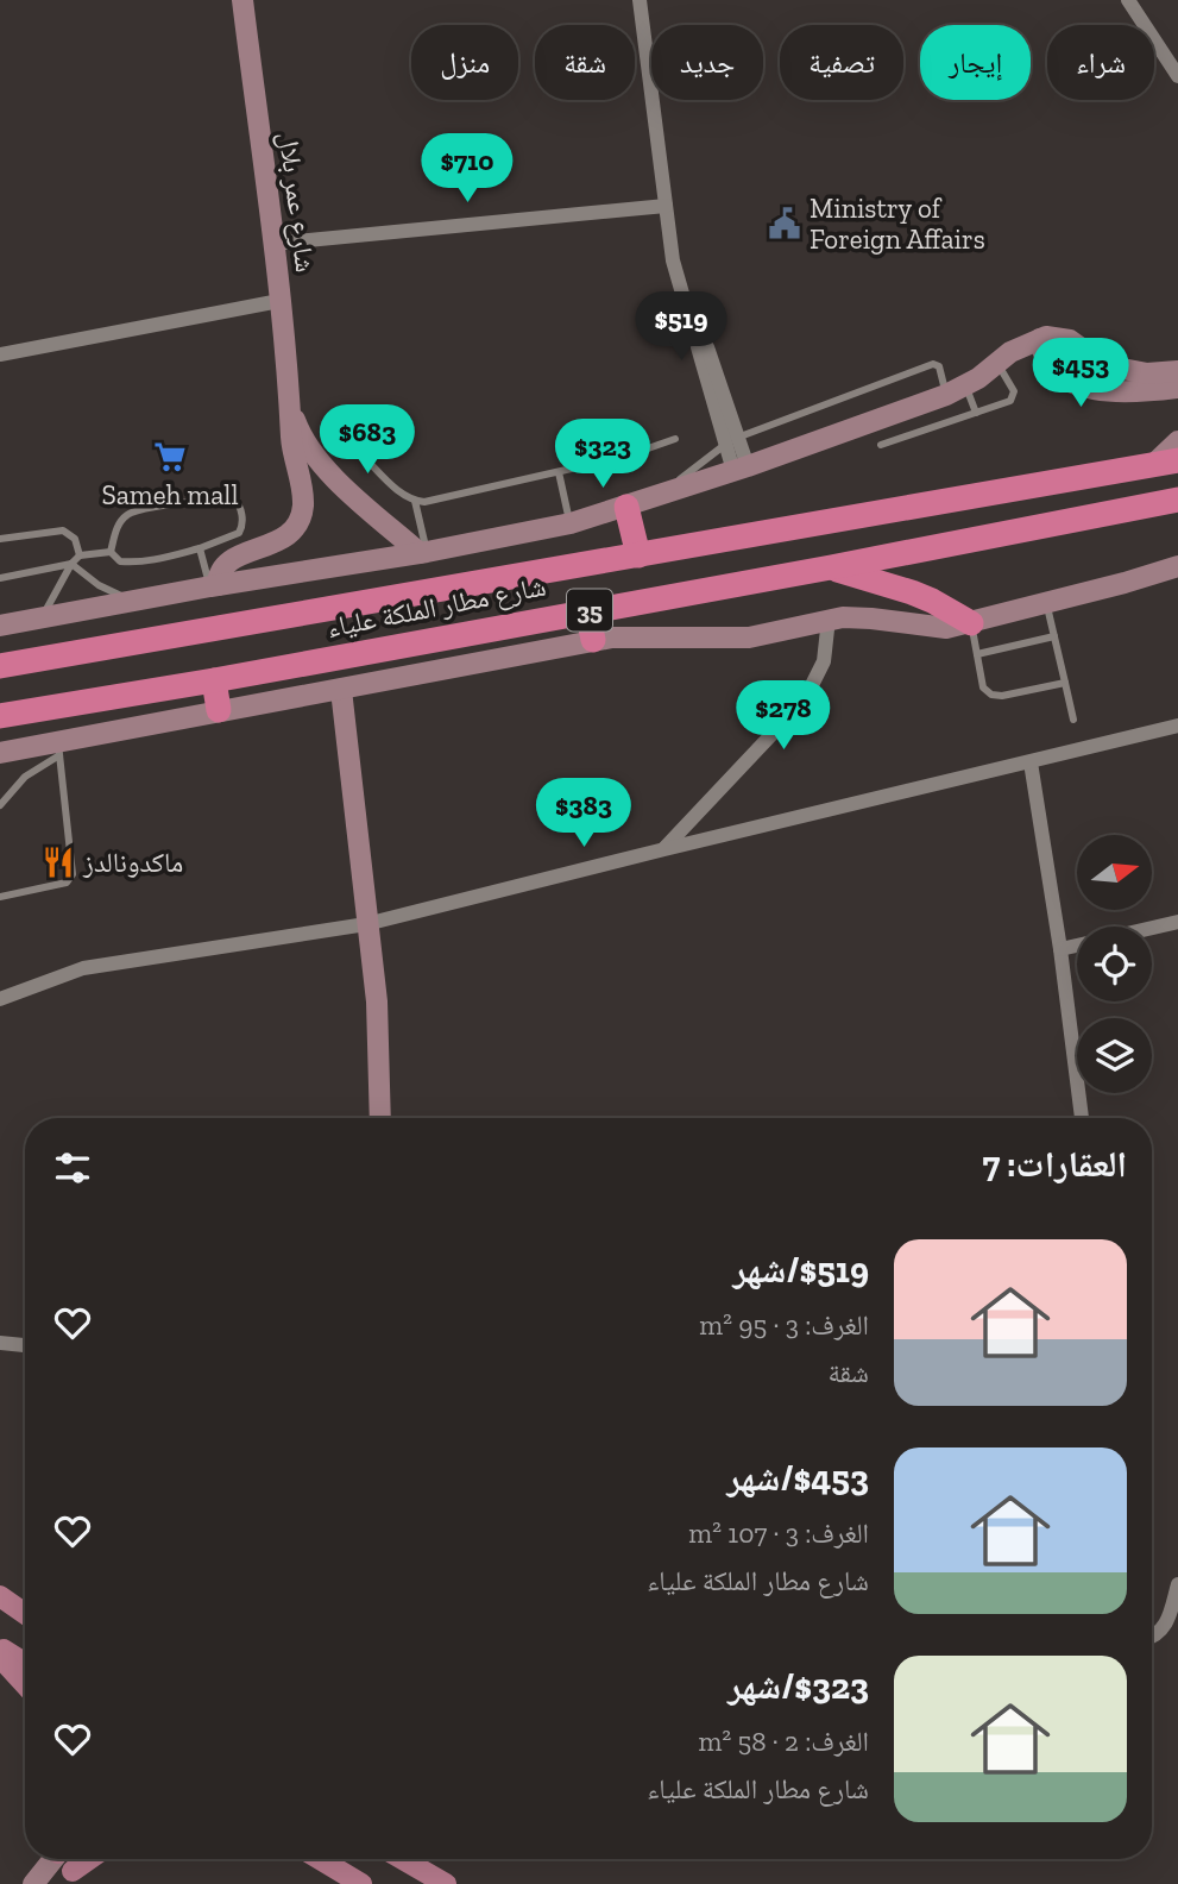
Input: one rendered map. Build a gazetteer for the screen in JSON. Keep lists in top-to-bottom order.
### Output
{
  "streets": {
    "highway": ["شارع مطار الملكة علياء", "35"],
    "street": ["شارع عمر بلال"]
  },
  "places": {
    "public building": ["Ministry of Foreign Affairs"],
    "supermarket": ["Sameh mall"],
    "restaurant": ["ماكدونالدز"]
  },
  "north": "right",
  "page": {
    "chip": [
      "شراء",
      "إيجار",
      "تصفية",
      "جديد",
      "شقة",
      "منزل"
    ],
    "price": [
      "$710",
      "$519",
      "$453",
      "$683",
      "$323",
      "$278",
      "$383"
    ],
    "heading": "العقارات: 7",
    "list": [
      {
        "name": "$519/شهر",
        "note": "الغرف: 3 · 95 m² · شقة"
      },
      {
        "name": "$453/شهر",
        "note": "الغرف: 3 · 107 m² · شارع مطار الملكة علياء"
      },
      {
        "name": "$323/شهر",
        "note": "الغرف: 2 · 58 m² · شارع مطار الملكة علياء"
      }
    ]
  }
}
